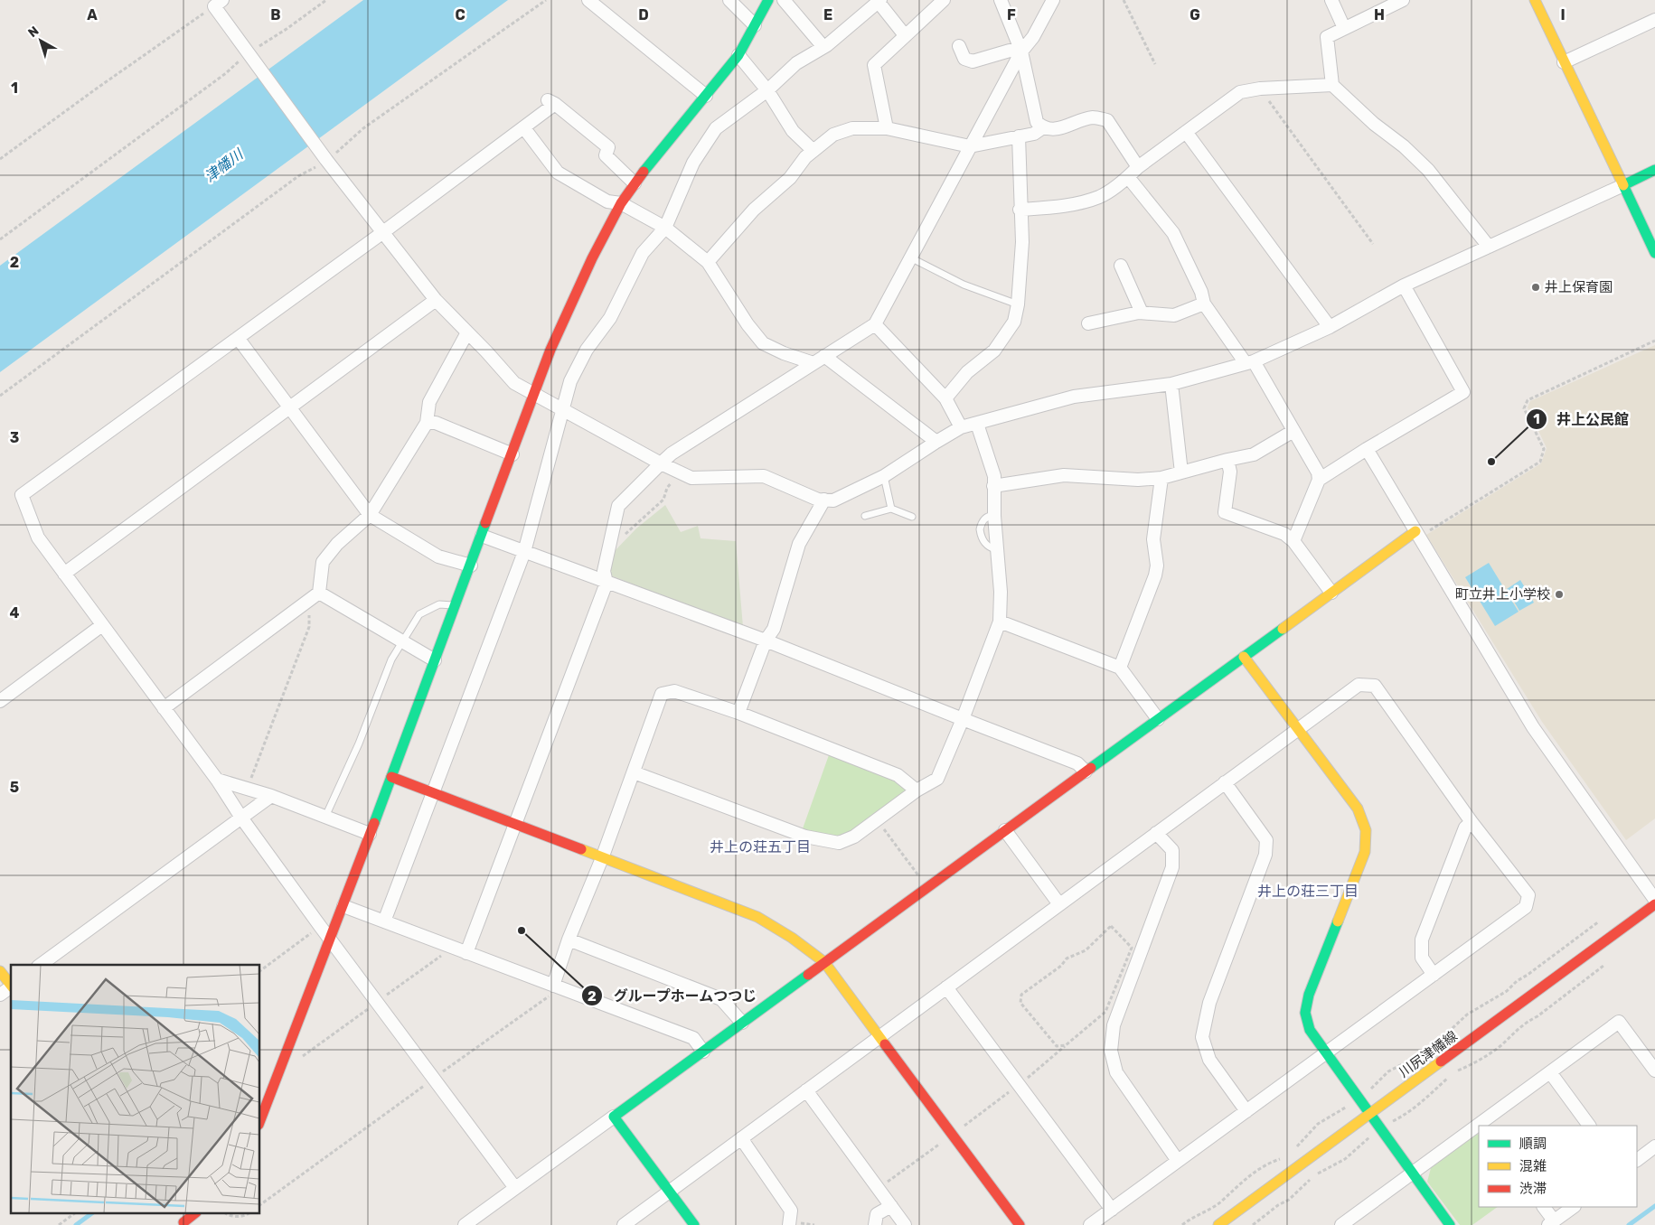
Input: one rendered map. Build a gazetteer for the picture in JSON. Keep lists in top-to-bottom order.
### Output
{
  "streets": {
    "street": ["川尻津幡線"]
  },
  "districts": ["井上の荘五丁目", "井上の荘三丁目"],
  "water": ["津幡川"],
  "places": [
    "井上保育園",
    "井上公民館",
    "町立井上小学校",
    "グループホームつつじ"
  ],
  "legend": ["順調", "混雑", "渋滞"],
  "north": "top left",
  "grid": {
    "columns": [
      "A",
      "B",
      "C",
      "D",
      "E",
      "F",
      "G",
      "H",
      "I"
    ],
    "rows": [
      "1",
      "2",
      "3",
      "4",
      "5"
    ]
  }
}
